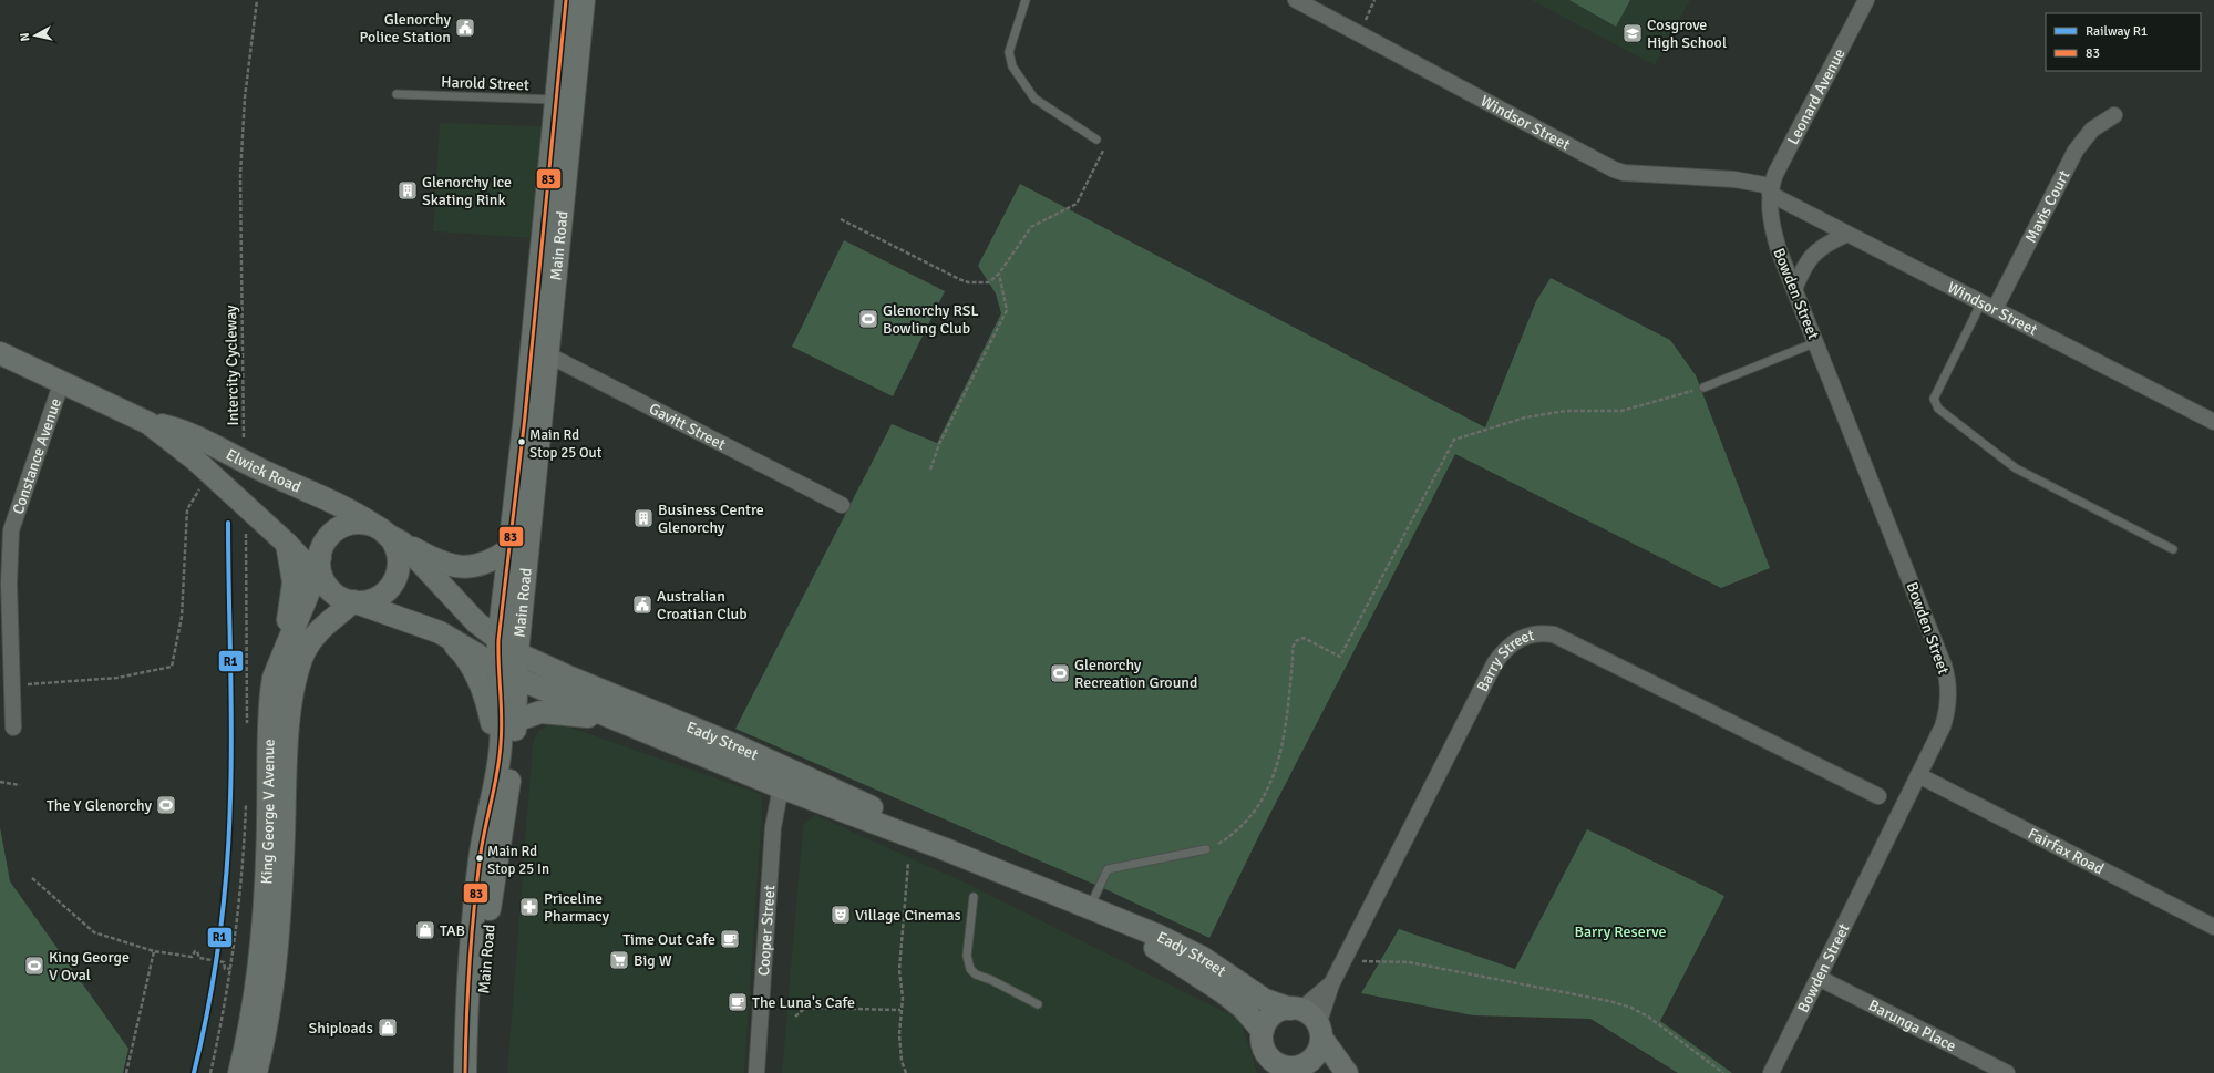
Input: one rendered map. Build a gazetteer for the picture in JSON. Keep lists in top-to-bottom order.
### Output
{
  "streets": {
    "main road": [
      "Main Road",
      "Elwick Road",
      "Eady Street",
      "King George V Avenue"
    ],
    "street": [
      "Leonard Avenue",
      "Windsor Street",
      "Mavis Court",
      "Bowden Street",
      "Gavitt Street",
      "Constance Avenue",
      "Barry Street",
      "Fairfax Road",
      "Cooper Street",
      "Barunga Place"
    ],
    "lane": ["Harold Street"],
    "path": ["Intercity Cycleway"]
  },
  "crossings": [
    ["Harold Street", "Main Road"],
    ["Leonard Avenue", "Windsor Street"],
    ["Leonard Avenue", "Bowden Street"],
    ["Windsor Street", "Mavis Court"],
    ["Windsor Street", "Bowden Street"],
    ["Main Road", "Gavitt Street"],
    ["Main Road", "Elwick Road"],
    ["Main Road", "Eady Street"],
    ["Bowden Street", "Fairfax Road"],
    ["Bowden Street", "Barunga Place"],
    ["Intercity Cycleway", "Elwick Road"],
    ["Constance Avenue", "Elwick Road"],
    ["Elwick Road", "Eady Street"],
    ["Elwick Road", "King George V Avenue"],
    ["Barry Street", "Eady Street"],
    ["Eady Street", "Cooper Street"]
  ],
  "parks": ["Barry Reserve"],
  "places": {
    "public building": ["Glenorchy Police Station", "Australian Croatian Club"],
    "school or university": ["Cosgrove High School"],
    "building": ["Glenorchy Ice Skating Rink", "Business Centre Glenorchy"],
    "sports": [
      "Glenorchy RSL Bowling Club",
      "Glenorchy Recreation Ground",
      "The Y Glenorchy",
      "King George V Oval"
    ],
    "other": ["Main Rd Stop 25 Out", "Main Rd Stop 25 In"],
    "pharmacy": ["Priceline Pharmacy"],
    "theatre": ["Village Cinemas"],
    "shop": ["TAB", "Shiploads"],
    "cafe": ["Time Out Cafe", "The Luna's Cafe"],
    "supermarket": ["Big W"]
  },
  "lines": ["transit line 83", "rail line R1"],
  "legend": ["Railway R1", "83"],
  "north": "left"
}
